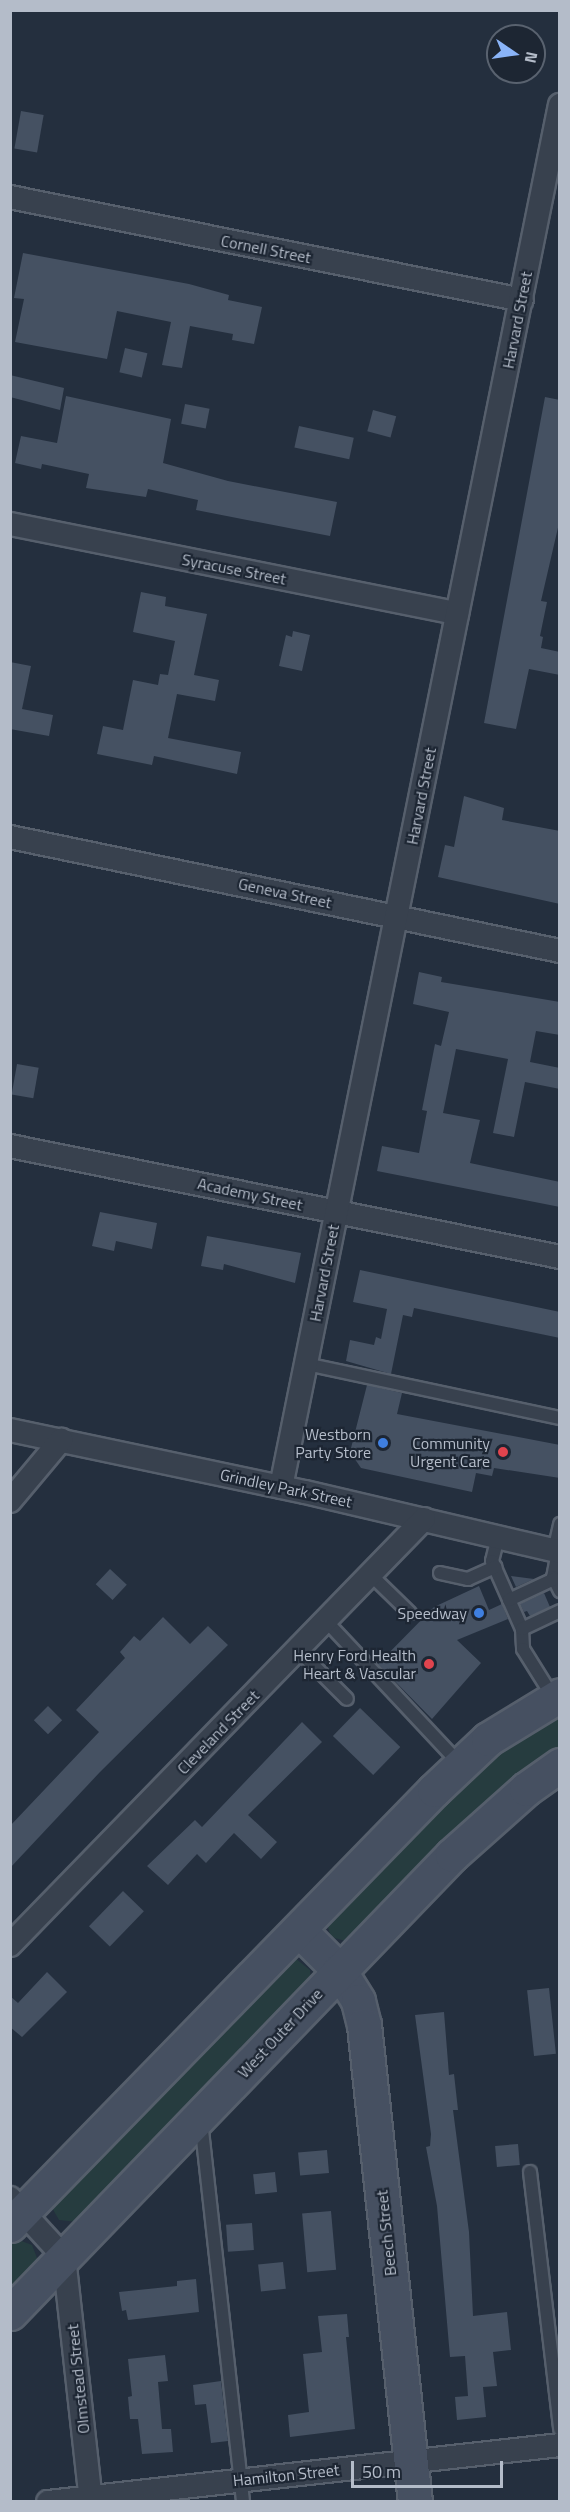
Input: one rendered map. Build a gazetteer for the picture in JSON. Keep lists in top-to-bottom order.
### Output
{
  "streets": {
    "main road": ["West Outer Drive", "Beech Street"],
    "street": [
      "Cornell Street",
      "Harvard Street",
      "Syracuse Street",
      "Geneva Street",
      "Academy Street",
      "Grindley Park Street",
      "Cleveland Street",
      "Olmstead Street",
      "Hamilton Street"
    ]
  },
  "crossings": [
    ["Cornell Street", "Harvard Street"],
    ["Harvard Street", "Syracuse Street"],
    ["Harvard Street", "Geneva Street"],
    ["Harvard Street", "Academy Street"],
    ["Harvard Street", "Grindley Park Street"],
    ["Grindley Park Street", "Cleveland Street"],
    ["West Outer Drive", "Beech Street"],
    ["West Outer Drive", "Olmstead Street"],
    ["Beech Street", "Hamilton Street"],
    ["Olmstead Street", "Hamilton Street"]
  ],
  "places": [
    "Westborn Party Store",
    "Community Urgent Care",
    "Speedway",
    "Henry Ford Health Heart & Vascular"
  ],
  "scale_bar": "50 m",
  "north": "right"
}
